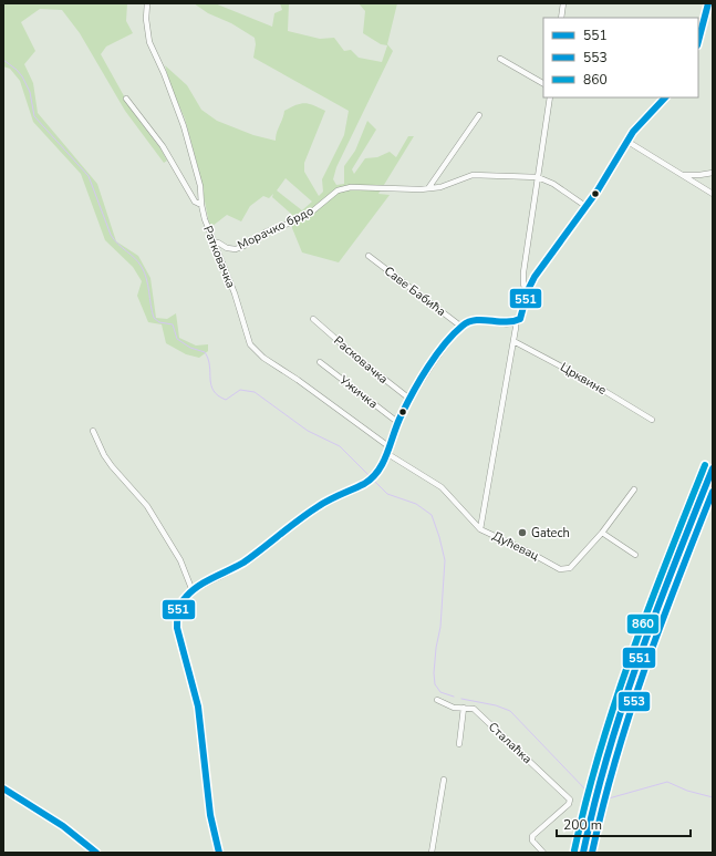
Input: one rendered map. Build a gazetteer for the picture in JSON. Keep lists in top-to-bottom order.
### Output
{
  "streets": {
    "street": [
      "Морачко брдо",
      "Ратковачка",
      "Саве Бабића",
      "Расковачка",
      "Црквине",
      "Ужичка",
      "Дућевац",
      "Сталаћка"
    ]
  },
  "crossings": [
    ["Морачко брдо", "Ратковачка"],
    ["Ратковачка", "Дућевац"]
  ],
  "places": ["Gatech"],
  "lines": ["transit line 551", "transit line 860", "transit line 553"],
  "legend": ["551", "553", "860"],
  "scale_bar": "200 m"
}
